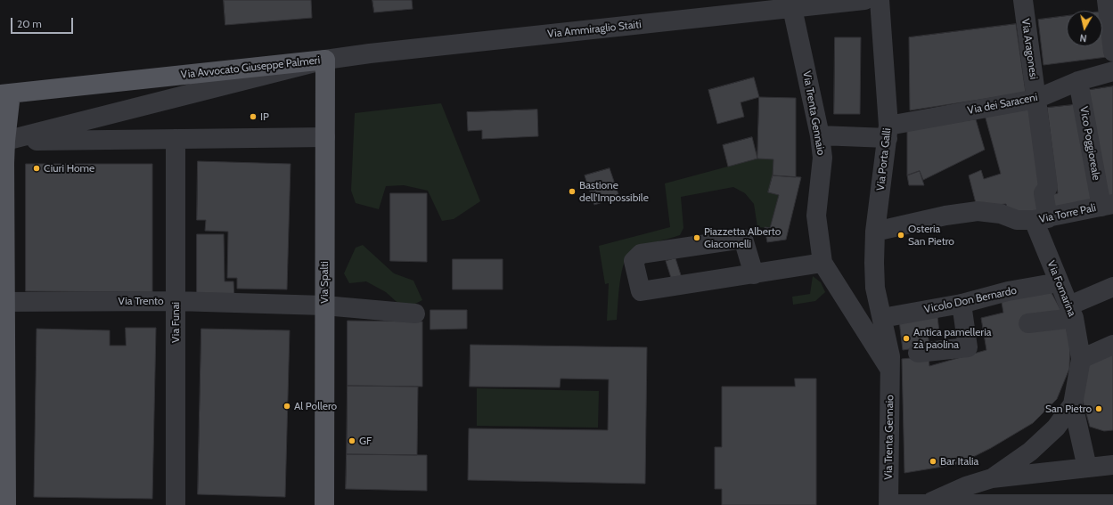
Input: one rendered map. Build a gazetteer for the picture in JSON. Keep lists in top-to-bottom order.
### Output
{
  "streets": {
    "main road": ["Via Avvocato Giuseppe Palmeri", "Via Spalti"],
    "street": [
      "Via Ammiraglio Staiti",
      "Via Aragonesi",
      "Via dei Saraceni",
      "Via Trenta Gennaio",
      "Vico Poggioreale",
      "Via Porta Galli",
      "Via Torre Pali",
      "Via Fornarina",
      "Vicolo Don Bernardo",
      "Via Trento",
      "Via Funai"
    ]
  },
  "crossings": [
    ["Via Ammiraglio Staiti", "Via Avvocato Giuseppe Palmeri"],
    ["Via Ammiraglio Staiti", "Via Trenta Gennaio"],
    ["Via Ammiraglio Staiti", "Via Spalti"],
    ["Via Aragonesi", "Via dei Saraceni"],
    ["Via Aragonesi", "Via Fornarina"],
    ["Via Avvocato Giuseppe Palmeri", "Via Spalti"],
    ["Via dei Saraceni", "Via Trenta Gennaio"],
    ["Via dei Saraceni", "Vico Poggioreale"],
    ["Via dei Saraceni", "Via Porta Galli"],
    ["Via Trenta Gennaio", "Via Porta Galli"],
    ["Via Trenta Gennaio", "Vicolo Don Bernardo"],
    ["Vico Poggioreale", "Via Torre Pali"],
    ["Via Porta Galli", "Via Torre Pali"],
    ["Via Porta Galli", "Vicolo Don Bernardo"],
    ["Via Torre Pali", "Via Fornarina"],
    ["Via Spalti", "Via Trento"],
    ["Via Fornarina", "Vicolo Don Bernardo"],
    ["Via Trento", "Via Funai"]
  ],
  "places": [
    "IP",
    "Ciuri Home",
    "Bastione dell'Impossibile",
    "Osteria San Pietro",
    "Piazzetta Alberto Giacomelli",
    "Antica pamelleria zà paolina",
    "Al Pollero",
    "San Pietro",
    "GF",
    "Bar Italia"
  ],
  "scale_bar": "20 m",
  "north": "bottom"
}
